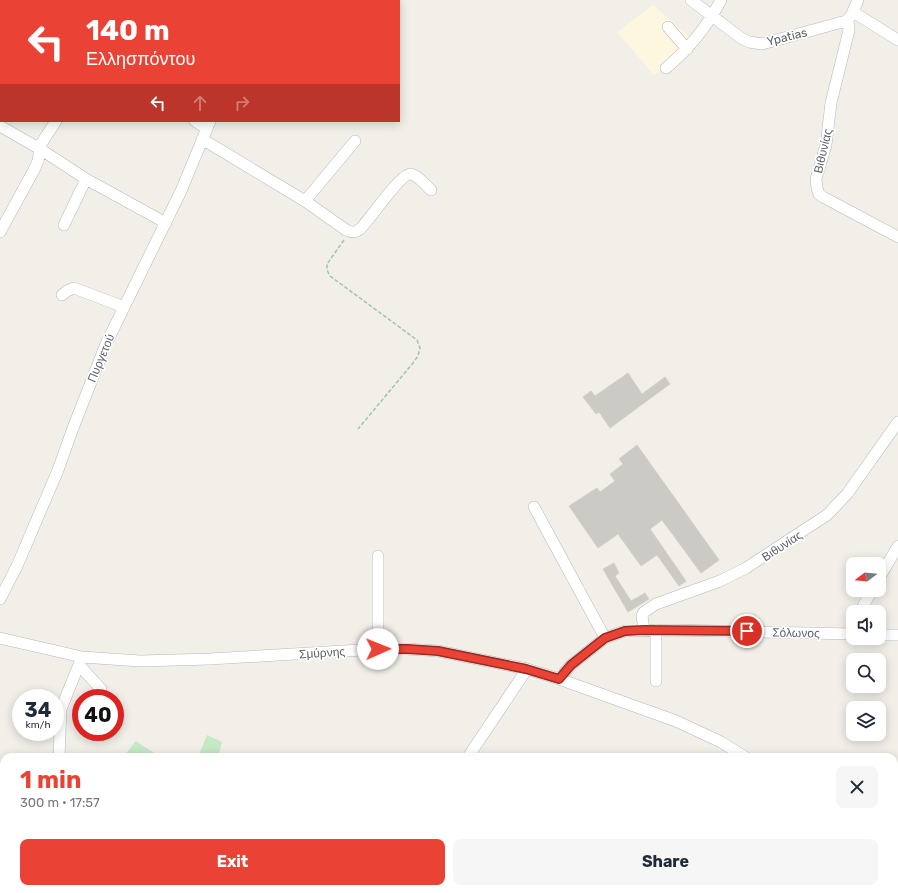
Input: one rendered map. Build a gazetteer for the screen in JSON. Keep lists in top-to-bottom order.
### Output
{
  "streets": {
    "street": [
      "Ypatias",
      "Βιθυνίας",
      "Πυργετού",
      "Σόλωνος",
      "Σμύρνης"
    ]
  },
  "crossings": [
    ["Ypatias", "Βιθυνίας"],
    ["Βιθυνίας", "Σόλωνος"],
    ["Σόλωνος", "Σμύρνης"]
  ],
  "north": "left",
  "page": {
    "turn": ["140 m", "Ελλησπόντου"],
    "speed": "34 km/h",
    "limit": "40",
    "heading": ["1 min", "300 m · 17:57"],
    "buttons": ["Exit", "Share"]
  }
}
